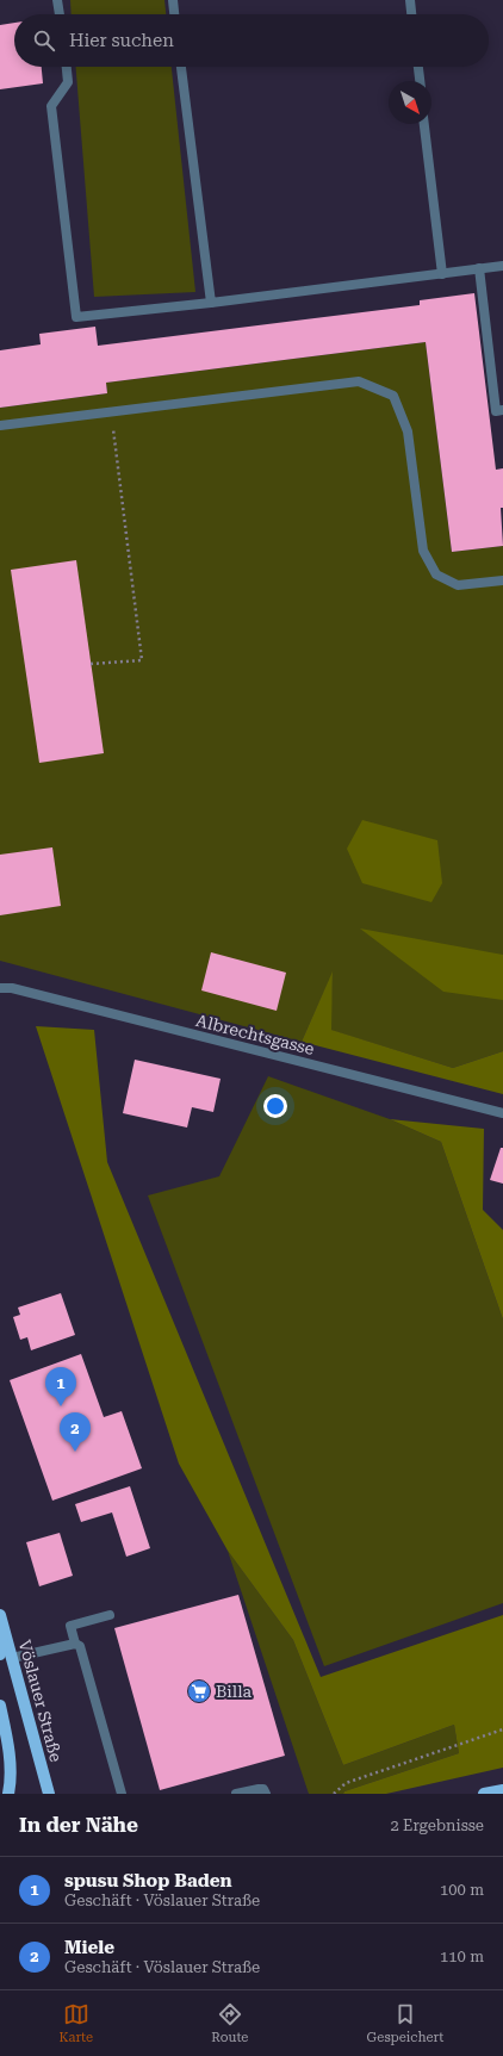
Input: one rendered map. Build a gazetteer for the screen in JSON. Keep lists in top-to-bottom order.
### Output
{
  "streets": {
    "main road": ["Vöslauer Straße"],
    "street": ["Albrechtsgasse"]
  },
  "places": {
    "supermarket": ["Billa"]
  },
  "north": "bottom right",
  "page": {
    "search": "Hier suchen",
    "pins": ["1", "2"],
    "heading": ["In der Nähe", "2 Ergebnisse"],
    "list": [
      {
        "mark": "1",
        "name": "spusu Shop Baden",
        "note": "Geschäft · Vöslauer Straße",
        "value": "100 m"
      },
      {
        "mark": "2",
        "name": "Miele",
        "note": "Geschäft · Vöslauer Straße",
        "value": "110 m"
      }
    ],
    "nav": ["Karte", "Route", "Gespeichert"]
  }
}
